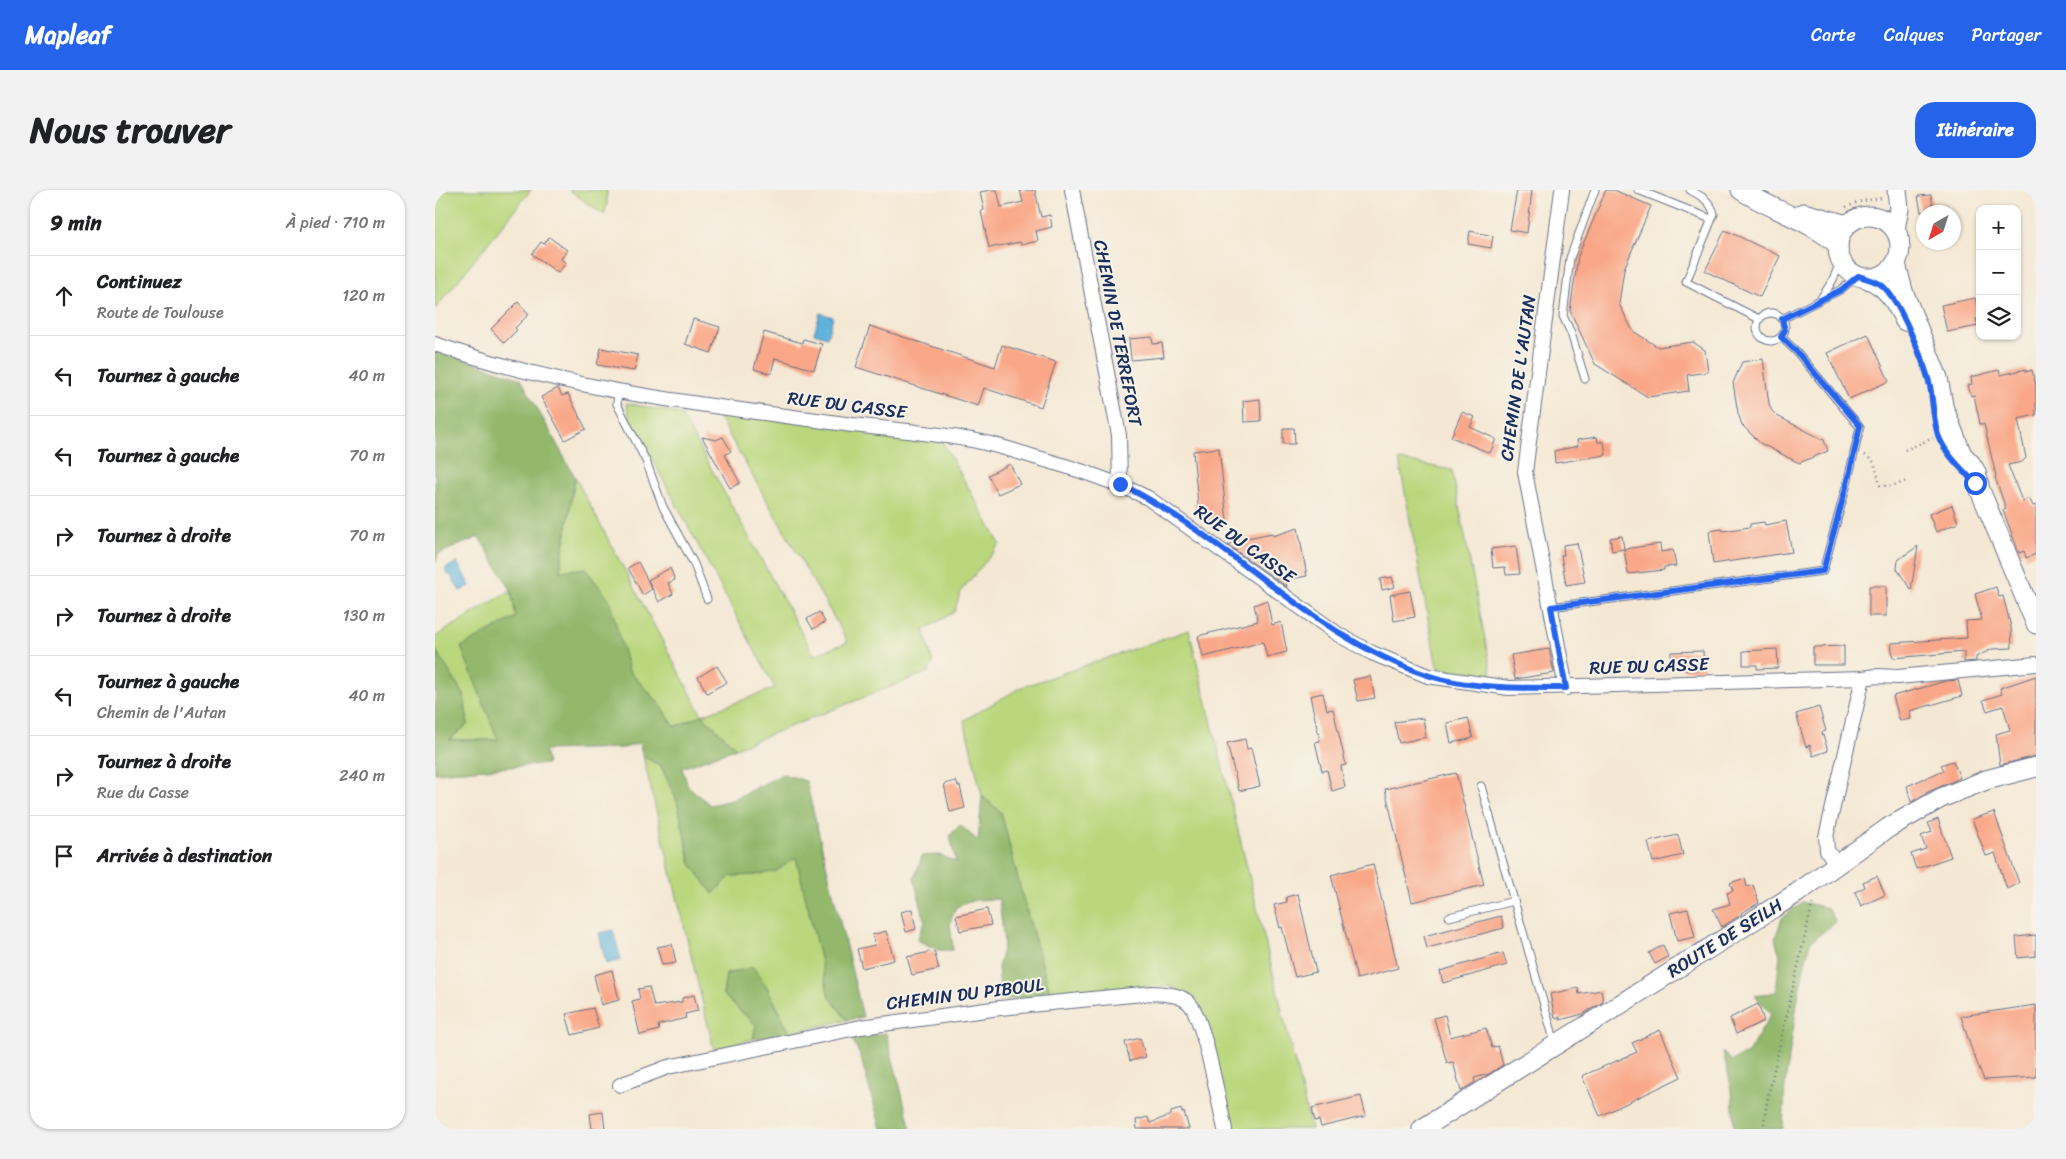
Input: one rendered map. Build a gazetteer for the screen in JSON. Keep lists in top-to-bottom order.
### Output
{
  "streets": {
    "main road": ["ROUTE DE SEILH"],
    "street": [
      "CHEMIN DE TERREFORT",
      "CHEMIN DE L'AUTAN",
      "RUE DU CASSE",
      "CHEMIN DU PIBOUL"
    ]
  },
  "crossings": [
    ["CHEMIN DE TERREFORT", "RUE DU CASSE"],
    ["CHEMIN DE L'AUTAN", "RUE DU CASSE"]
  ],
  "north": "bottom left",
  "page": {
    "header": "Mapleaf",
    "nav": ["Carte", "Calques", "Partager"],
    "title": "Nous trouver",
    "buttons": "Itinéraire",
    "heading": ["9 min", "À pied · 710 m"],
    "map_buttons": ["+", "−"],
    "list": [
      ["Continuez", "Route de Toulouse", "120 m"],
      ["Tournez à gauche", "40 m"],
      ["Tournez à gauche", "70 m"],
      ["Tournez à droite", "70 m"],
      ["Tournez à droite", "130 m"],
      ["Tournez à gauche", "Chemin de l'Autan", "40 m"],
      ["Tournez à droite", "Rue du Casse", "240 m"],
      "Arrivée à destination"
    ]
  }
}
